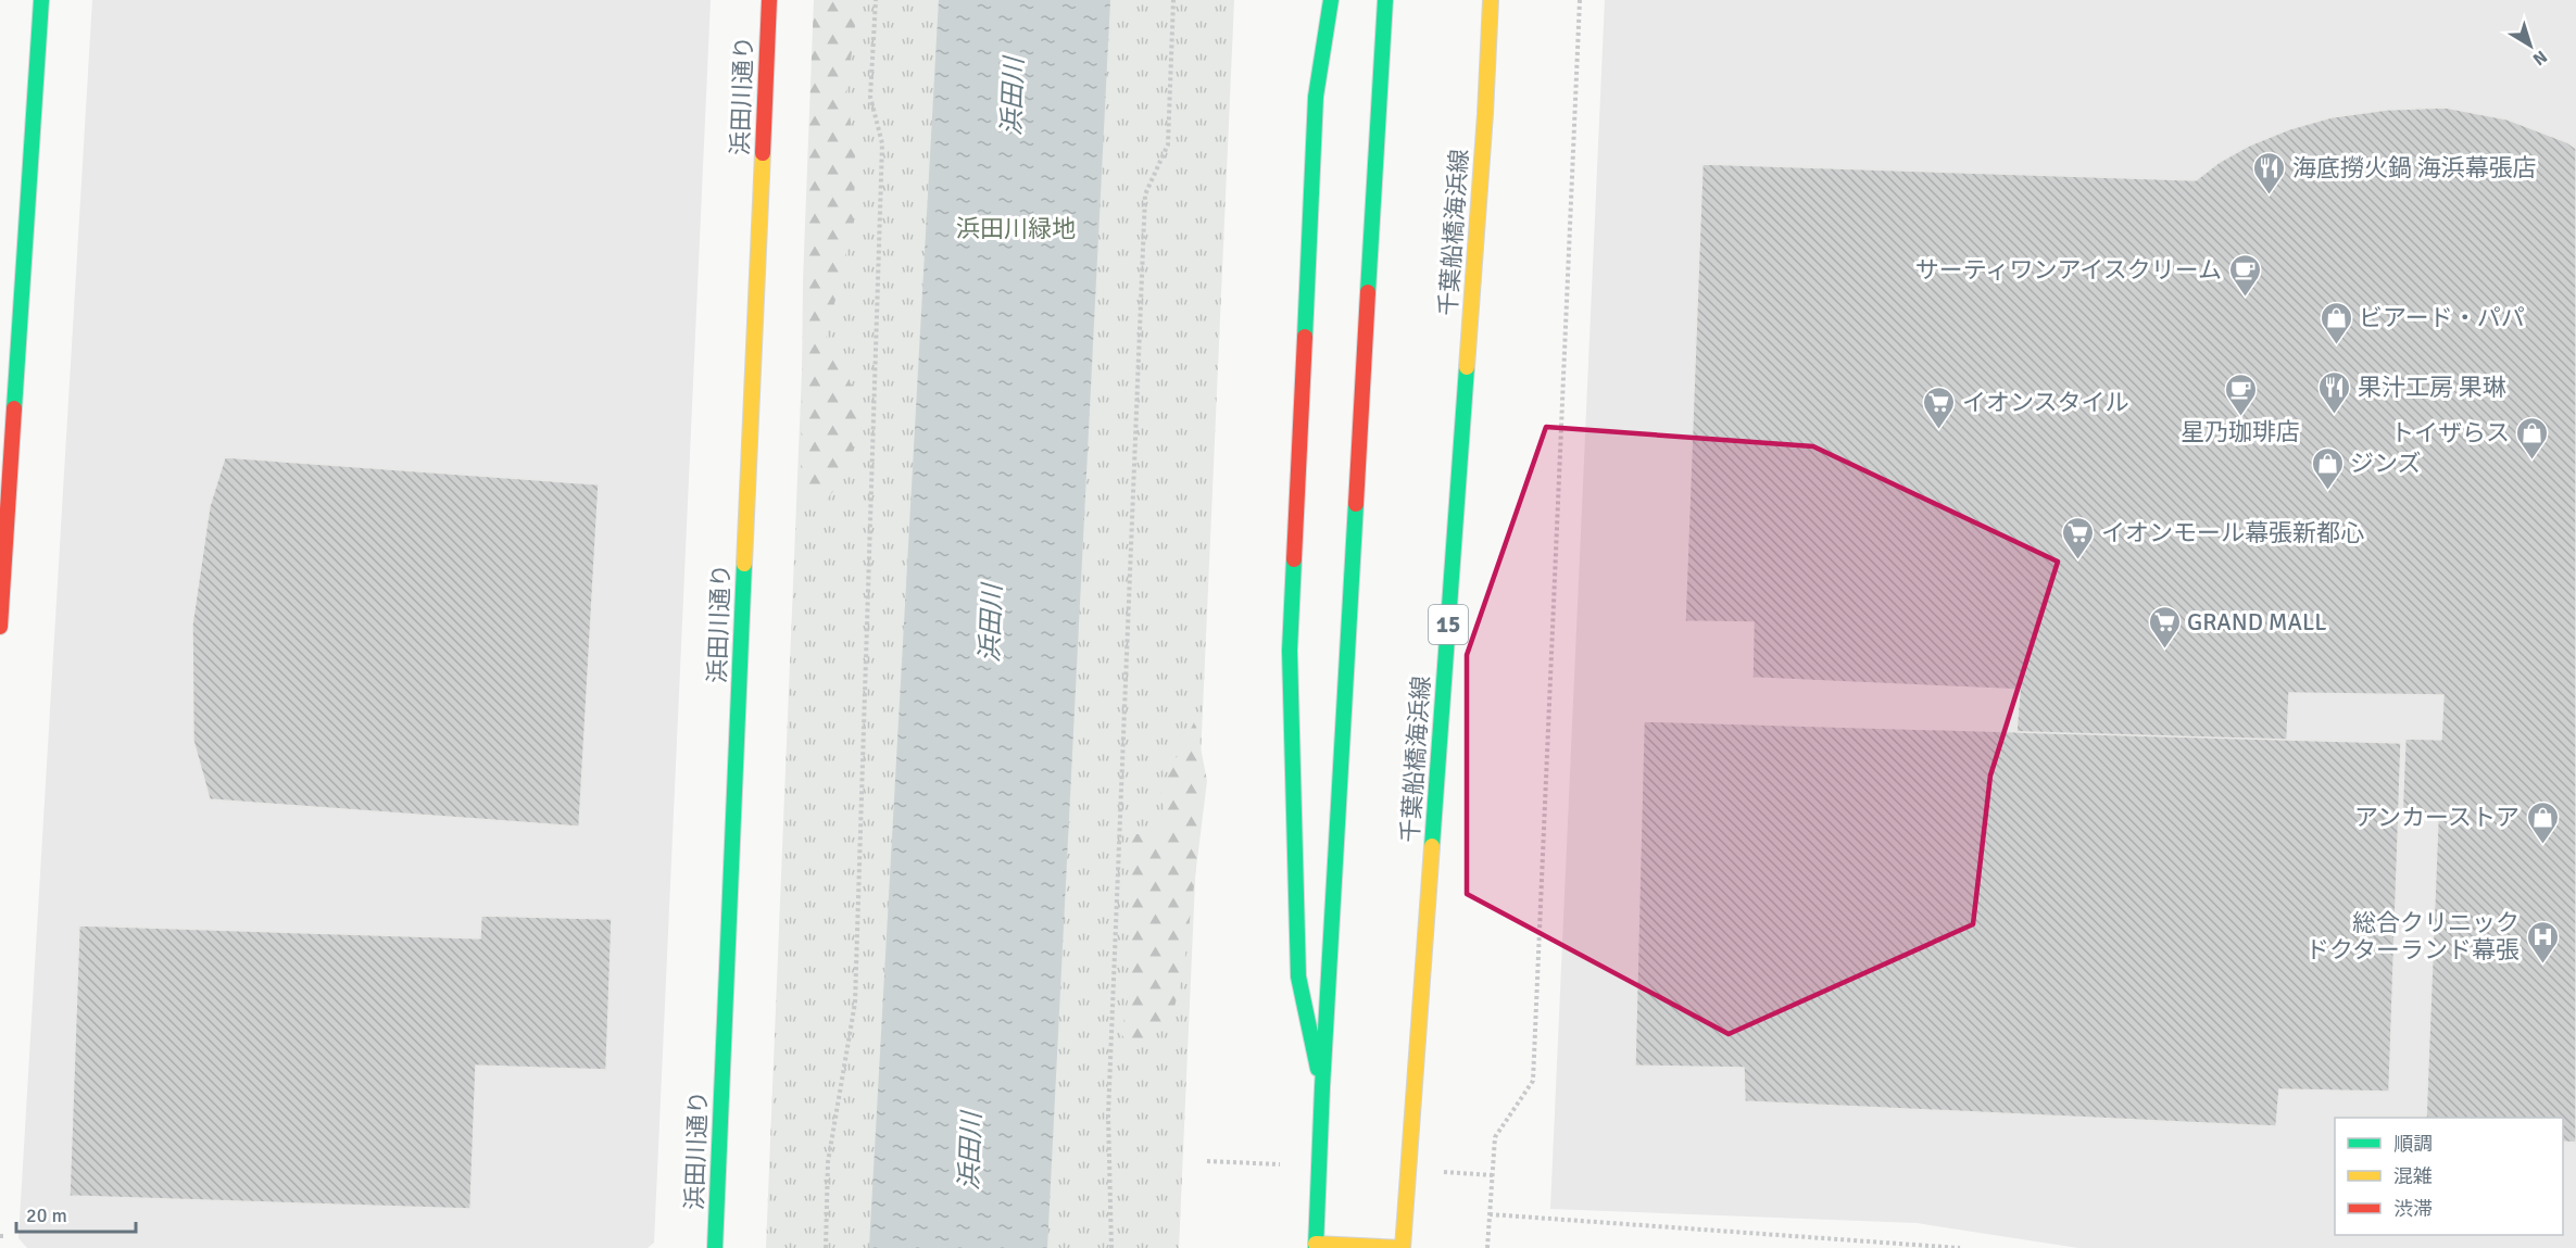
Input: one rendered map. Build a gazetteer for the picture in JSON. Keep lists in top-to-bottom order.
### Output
{
  "streets": {
    "street": ["浜田川通り", "千葉船橋海浜線", "15"]
  },
  "water": ["浜田川"],
  "parks": ["浜田川緑地"],
  "places": {
    "restaurant": ["海底撈火鍋 海浜幕張店", "果汁工房 果琳"],
    "cafe": ["サーティワンアイスクリーム", "星乃珈琲店"],
    "shop": [
      "ビアード・パパ",
      "トイザらス",
      "ジンズ",
      "アンカーストア"
    ],
    "supermarket": ["イオンスタイル", "イオンモール幕張新都心", "GRAND MALL"],
    "hospital": ["総合クリニック ドクターランド幕張"]
  },
  "legend": ["順調", "混雑", "渋滞"],
  "scale_bar": "20 m",
  "north": "bottom right"
}
